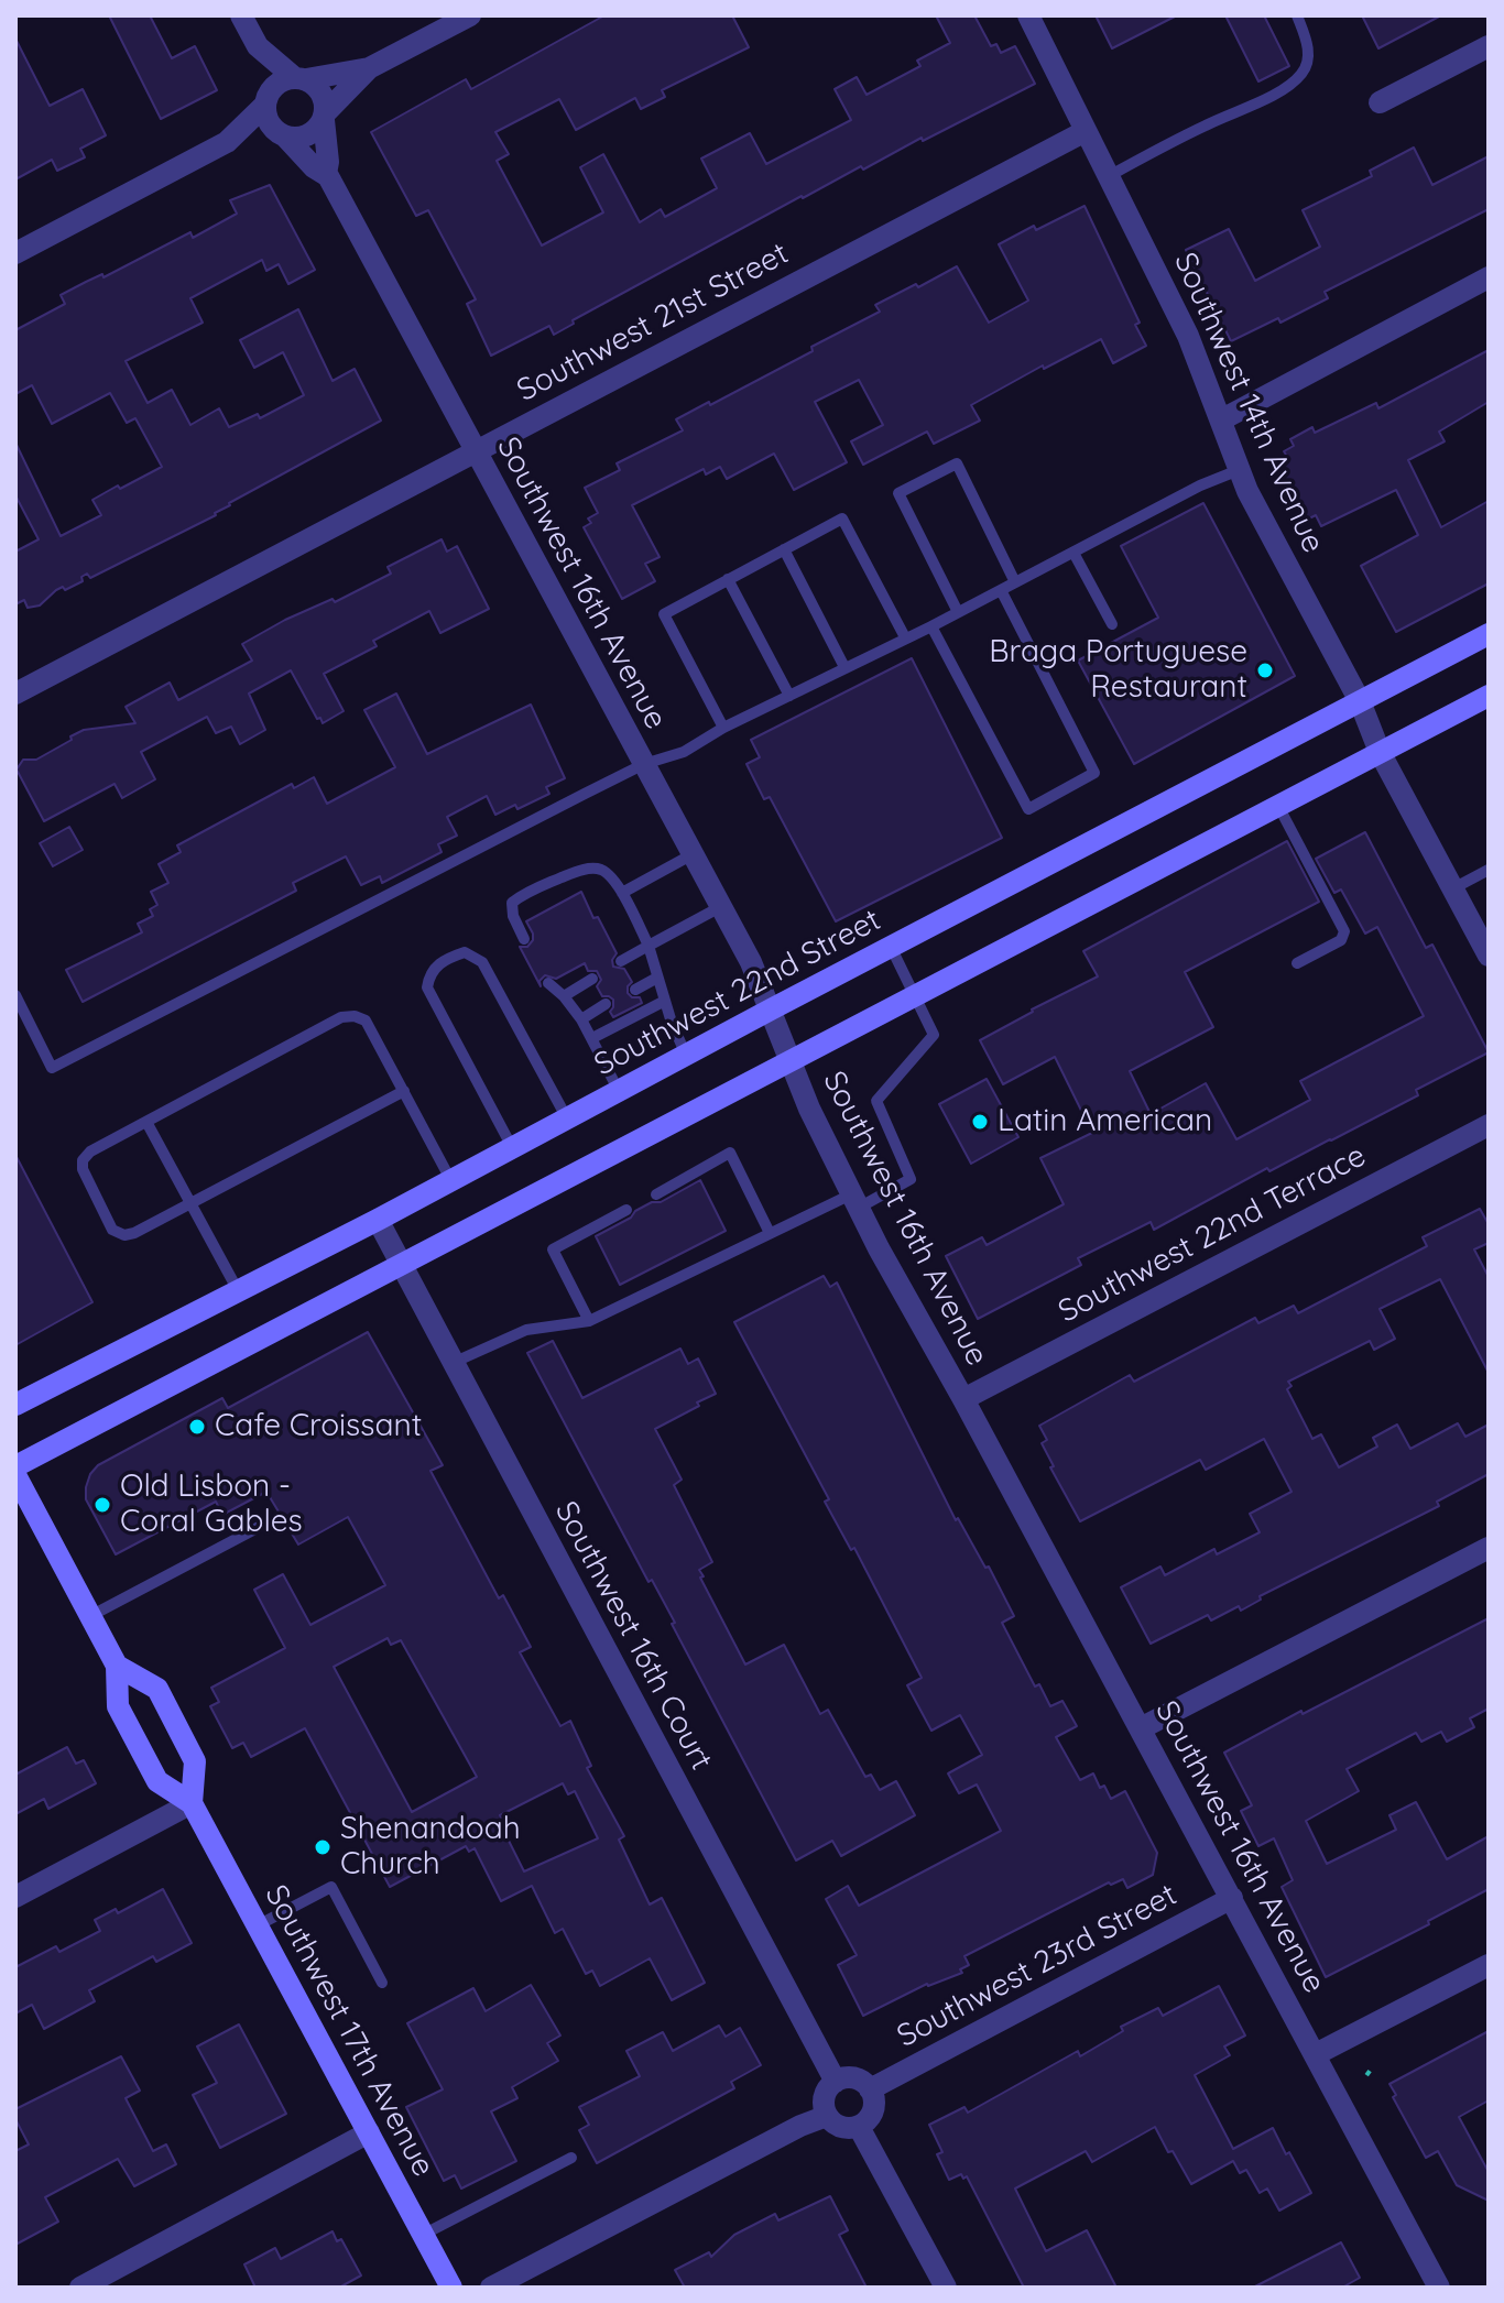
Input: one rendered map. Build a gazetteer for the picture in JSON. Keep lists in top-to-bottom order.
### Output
{
  "streets": {
    "main road": ["Southwest 22nd Street", "Southwest 17th Avenue"],
    "street": [
      "Southwest 21st Street",
      "Southwest 14th Avenue",
      "Southwest 16th Avenue",
      "Southwest 22nd Terrace",
      "Southwest 16th Court",
      "Southwest 23rd Street"
    ]
  },
  "crossings": [
    ["Southwest 21st Street", "Southwest 14th Avenue"],
    ["Southwest 21st Street", "Southwest 16th Avenue"],
    ["Southwest 14th Avenue", "Southwest 22nd Street"],
    ["Southwest 16th Avenue", "Southwest 22nd Street"],
    ["Southwest 16th Avenue", "Southwest 22nd Terrace"],
    ["Southwest 16th Avenue", "Southwest 23rd Street"],
    ["Southwest 22nd Street", "Southwest 16th Court"],
    ["Southwest 16th Court", "Southwest 23rd Street"]
  ],
  "places": [
    "Braga Portuguese Restaurant",
    "Latin American",
    "Cafe Croissant",
    "Old Lisbon - Coral Gables",
    "Shenandoah Church"
  ]
}
